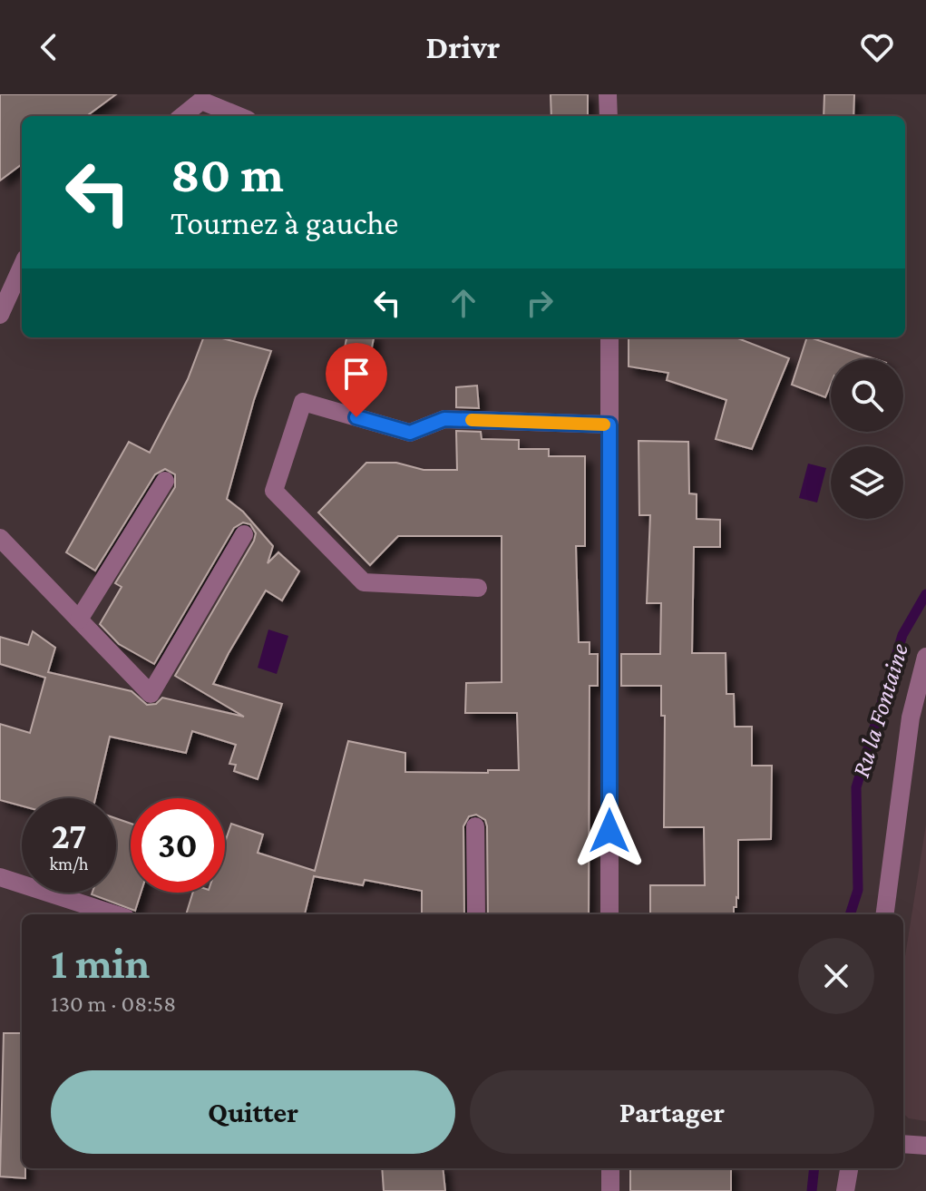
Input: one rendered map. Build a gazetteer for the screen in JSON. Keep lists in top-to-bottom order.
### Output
{
  "water": ["Ru la Fontaine"],
  "page": {
    "header": "Drivr",
    "turn": ["80 m", "Tournez à gauche"],
    "speed": "27 km/h",
    "limit": "30",
    "heading": ["1 min", "130 m · 08:58"],
    "buttons": ["Quitter", "Partager"]
  }
}
